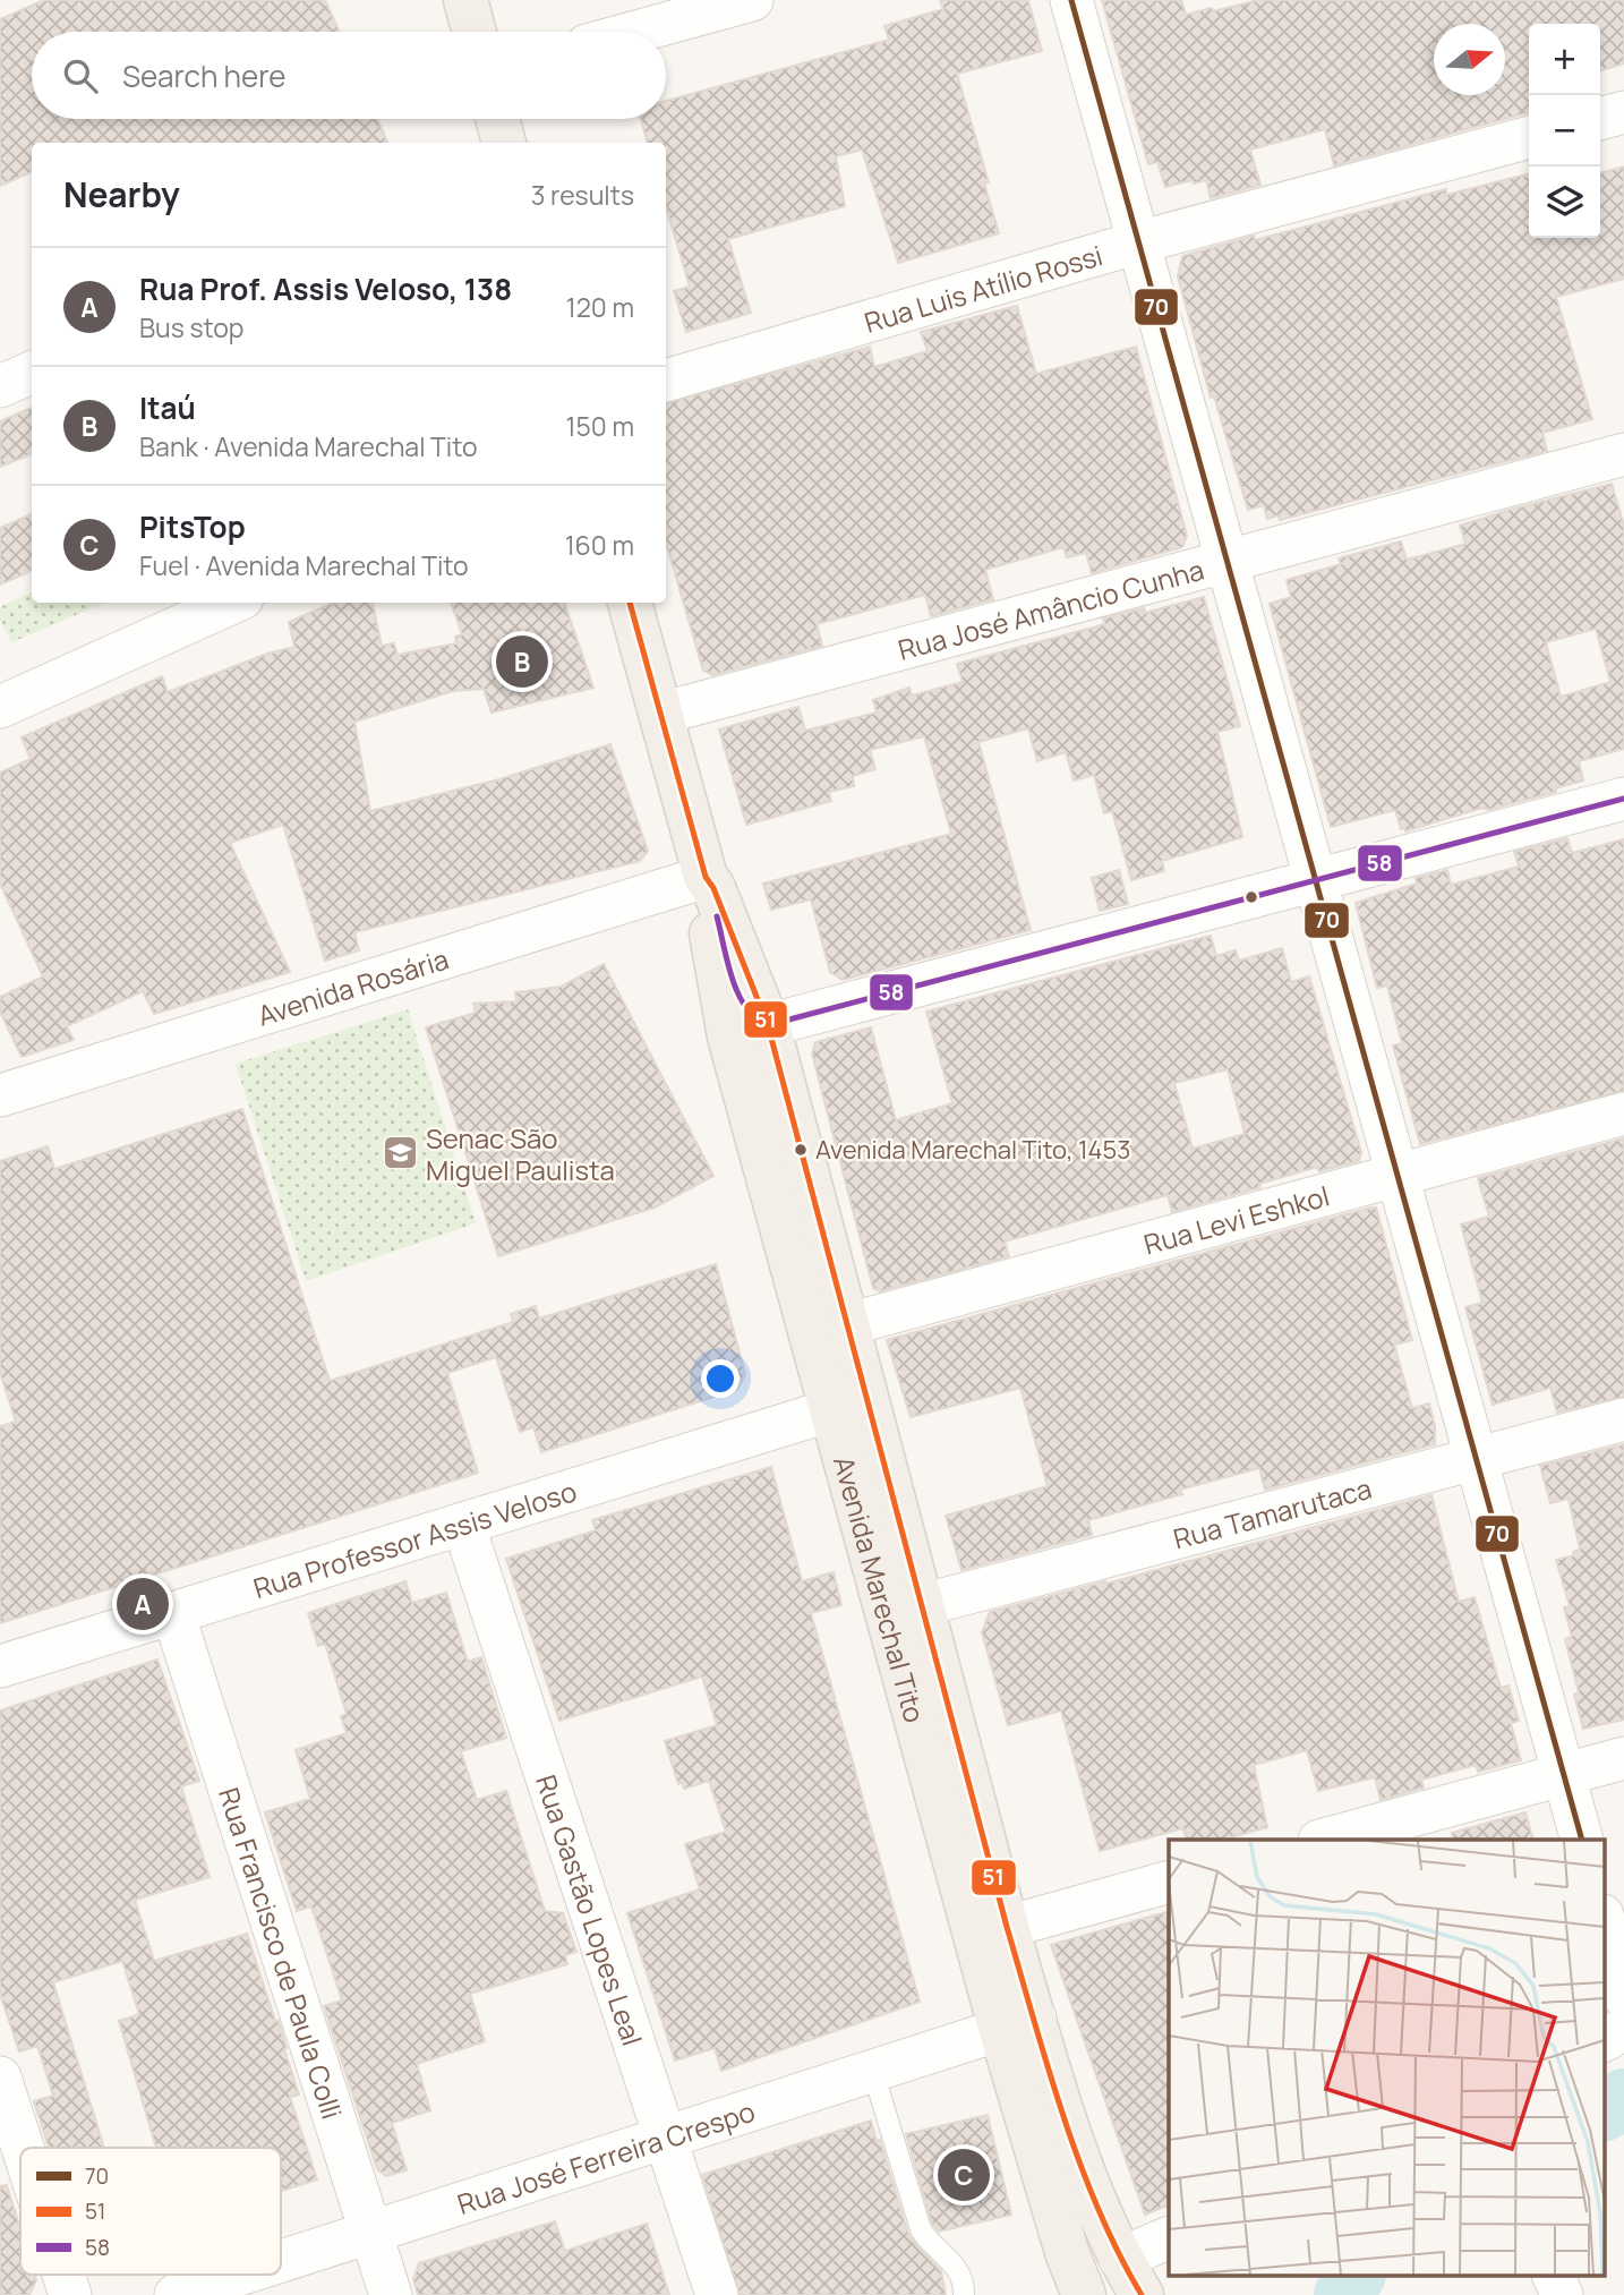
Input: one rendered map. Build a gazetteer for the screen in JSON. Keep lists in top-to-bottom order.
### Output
{
  "streets": {
    "main road": ["Avenida Marechal Tito"],
    "street": [
      "Rua Luis Atílio Rossi",
      "Rua José Amâncio Cunha",
      "Avenida Rosária",
      "Rua Levi Eshkol",
      "Rua Tamarutaca",
      "Rua Professor Assis Veloso",
      "Rua Gastão Lopes Leal",
      "Rua Francisco de Paula Colli",
      "Rua José Ferreira Crespo"
    ]
  },
  "crossings": [
    ["Rua José Amâncio Cunha", "Avenida Marechal Tito"],
    ["Avenida Rosária", "Avenida Marechal Tito"],
    ["Rua Levi Eshkol", "Avenida Marechal Tito"],
    ["Rua Tamarutaca", "Avenida Marechal Tito"],
    ["Rua Professor Assis Veloso", "Avenida Marechal Tito"],
    ["Rua Professor Assis Veloso", "Rua Gastão Lopes Leal"],
    ["Rua Professor Assis Veloso", "Rua Francisco de Paula Colli"],
    ["Avenida Marechal Tito", "Rua José Ferreira Crespo"],
    ["Rua Gastão Lopes Leal", "Rua José Ferreira Crespo"],
    ["Rua Francisco de Paula Colli", "Rua José Ferreira Crespo"]
  ],
  "places": {
    "other": ["Avenida Marechal Tito, 1453"],
    "school or university": ["Senac São Miguel Paulista"]
  },
  "lines": ["transit line 70", "transit line 51", "transit line 58"],
  "legend": ["70", "51", "58"],
  "north": "right",
  "page": {
    "map_buttons": ["+", "−"],
    "search": "Search here",
    "heading": ["Nearby", "3 results"],
    "list": [
      {
        "mark": "A",
        "name": "Rua Prof. Assis Veloso, 138",
        "note": "Bus stop",
        "value": "120 m"
      },
      {
        "mark": "B",
        "name": "Itaú",
        "note": "Bank · Avenida Marechal Tito",
        "value": "150 m"
      },
      {
        "mark": "C",
        "name": "PitsTop",
        "note": "Fuel · Avenida Marechal Tito",
        "value": "160 m"
      }
    ],
    "pins": ["B", "A", "C"]
  }
}
